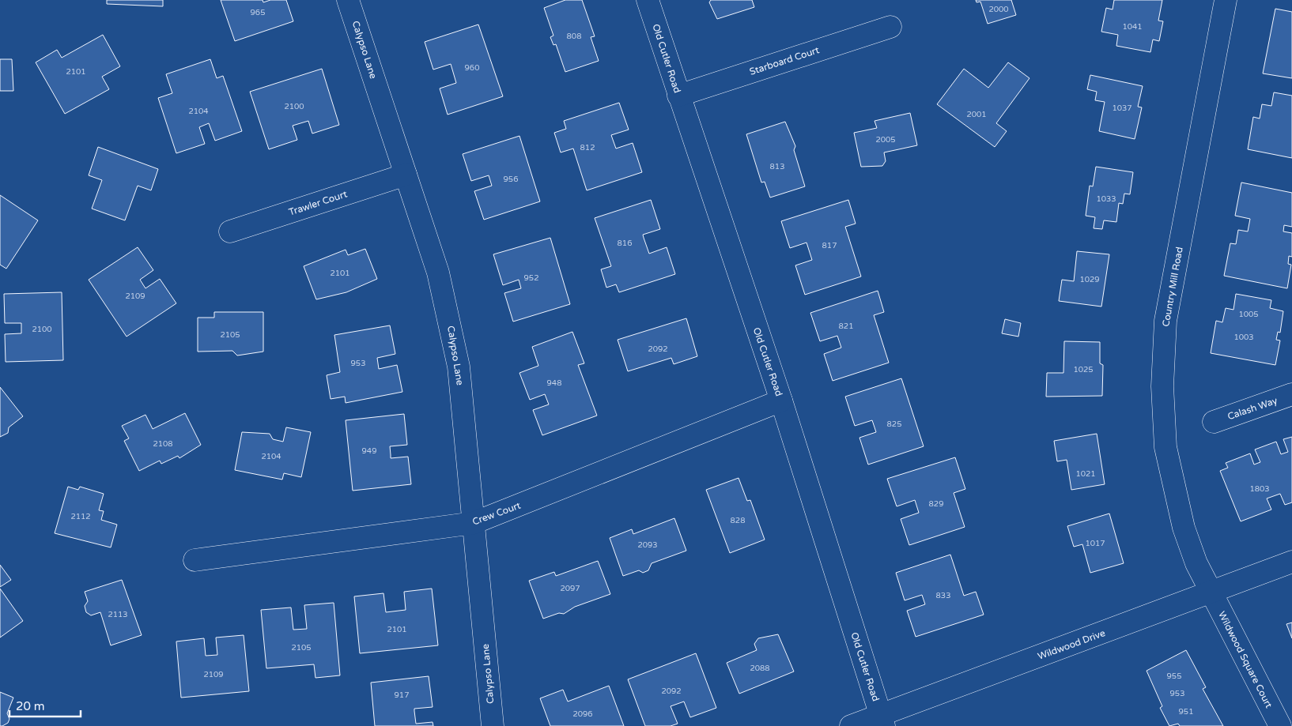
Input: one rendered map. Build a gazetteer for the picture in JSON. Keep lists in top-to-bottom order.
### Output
{
  "streets": {
    "street": [
      "Calypso Lane",
      "Old Cutler Road",
      "Starboard Court",
      "Trawler Court",
      "Country Mill Road",
      "Calash Way",
      "Crew Court",
      "Wildwood Drive",
      "Wildwood Square Court"
    ]
  },
  "crossings": [
    ["Calypso Lane", "Trawler Court"],
    ["Calypso Lane", "Crew Court"],
    ["Old Cutler Road", "Starboard Court"],
    ["Old Cutler Road", "Crew Court"],
    ["Old Cutler Road", "Wildwood Drive"],
    ["Country Mill Road", "Wildwood Drive"],
    ["Country Mill Road", "Wildwood Square Court"],
    ["Wildwood Drive", "Wildwood Square Court"]
  ],
  "house_numbers": [
    "2000",
    "965",
    "1041",
    "808",
    "960",
    "2101",
    "2100",
    "1037",
    "2104",
    "2001",
    "2005",
    "812",
    "813",
    "956",
    "1033",
    "816",
    "817",
    "2101",
    "952",
    "1029",
    "2109",
    "1005",
    "821",
    "2100",
    "2105",
    "1003",
    "2092",
    "953",
    "1025",
    "948",
    "825",
    "2108",
    "949",
    "2104",
    "1021",
    "1803",
    "829",
    "2112",
    "828",
    "1017",
    "2093",
    "2097",
    "833",
    "2113",
    "2101",
    "2105",
    "2088",
    "2109",
    "955",
    "2092",
    "953",
    "917",
    "951",
    "2096"
  ],
  "scale_bar": "20 m"
}
